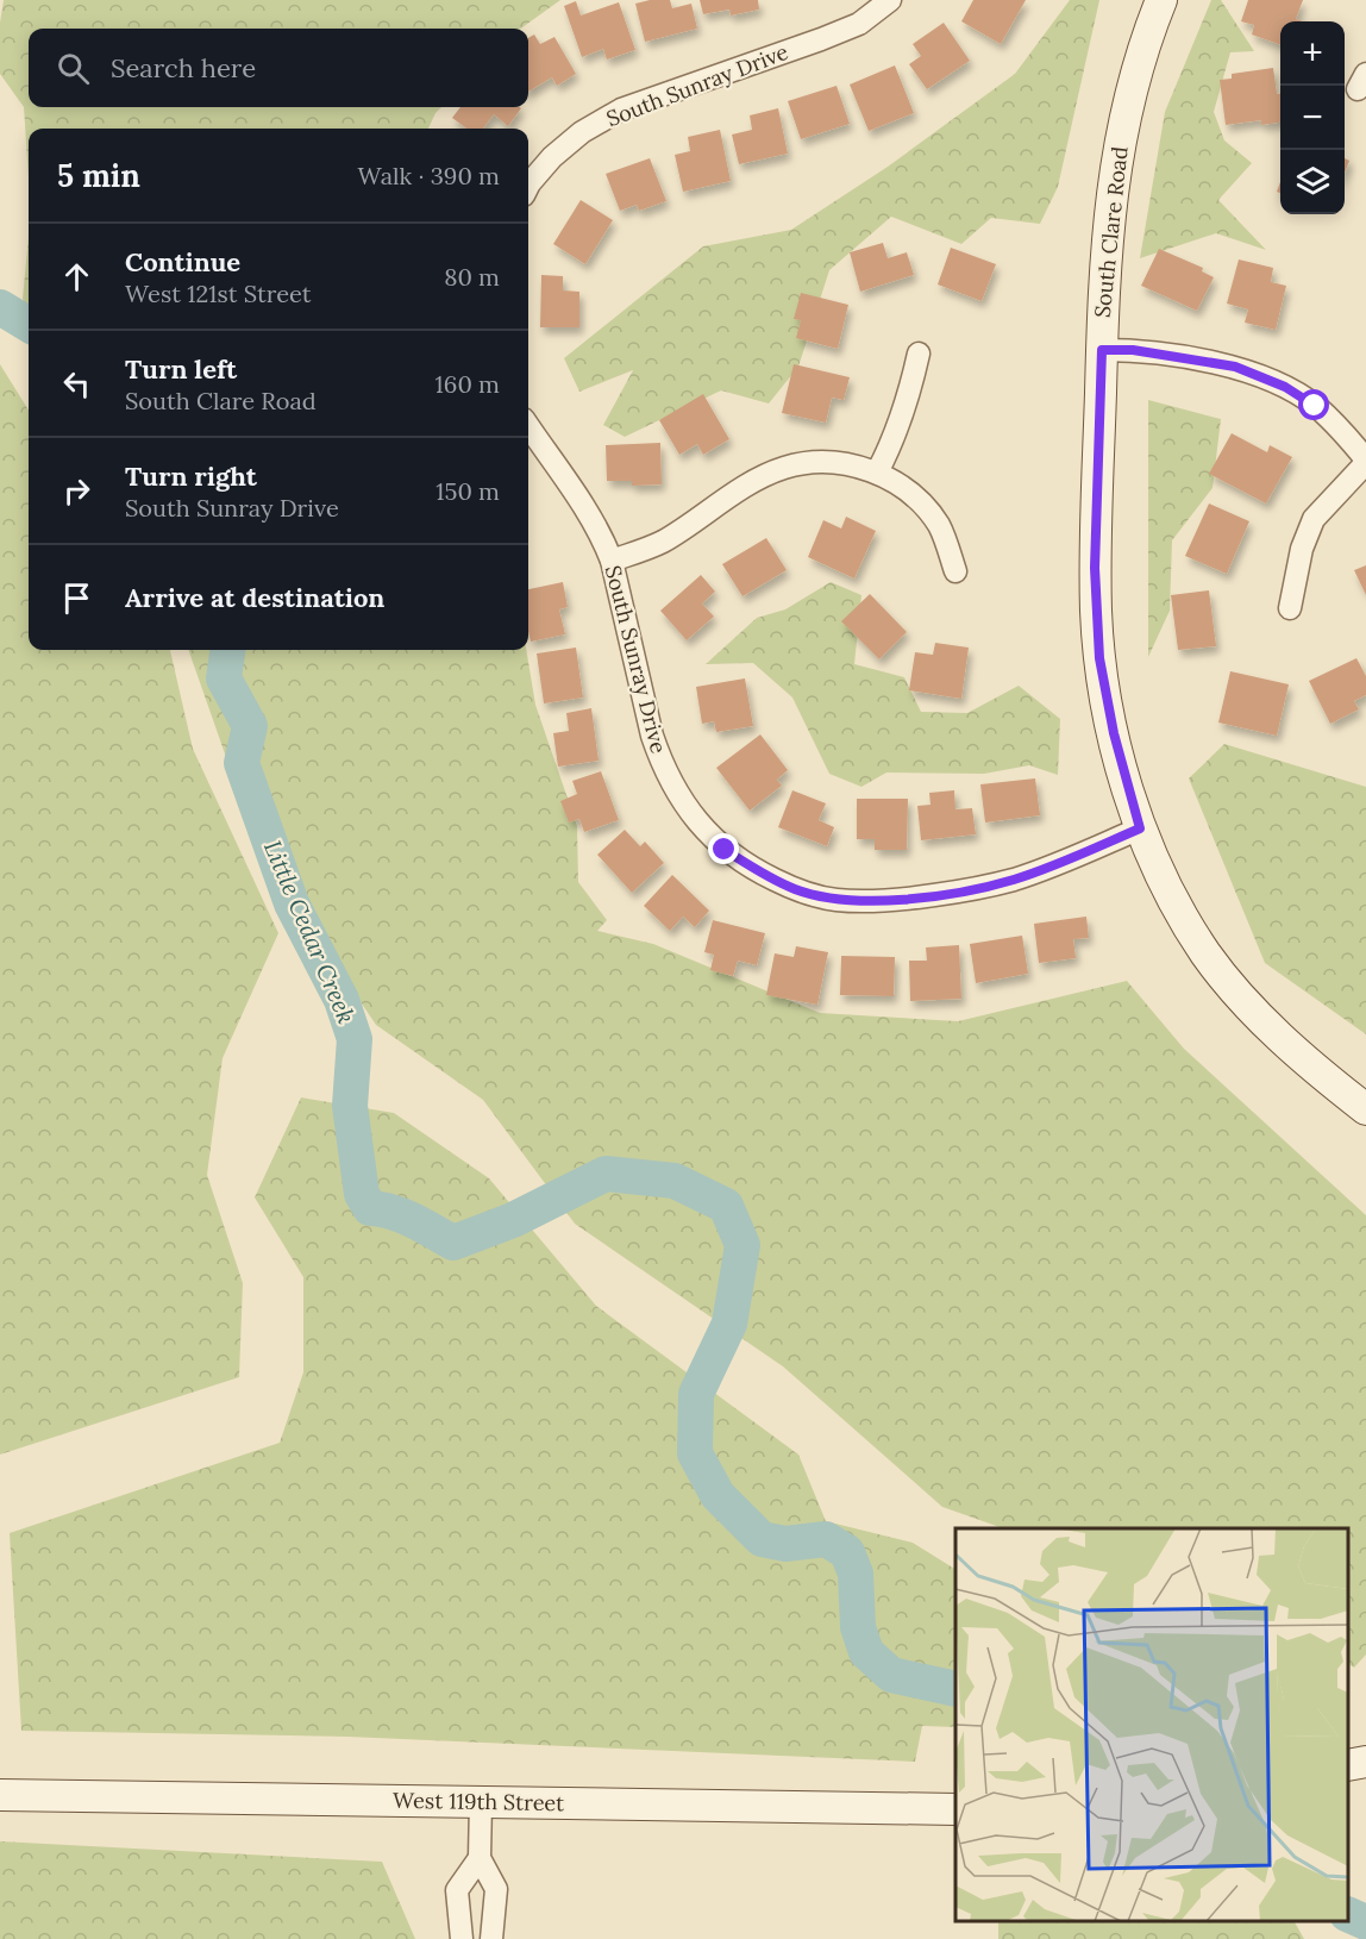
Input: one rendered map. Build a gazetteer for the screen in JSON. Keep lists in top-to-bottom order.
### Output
{
  "streets": {
    "street": ["South Sunray Drive", "South Clare Road", "West 119th Street"]
  },
  "crossings": [
    ["South Sunray Drive", "South Clare Road"]
  ],
  "water": ["Little Cedar Creek"],
  "page": {
    "map_buttons": ["+", "−"],
    "search": "Search here",
    "heading": ["5 min", "Walk · 390 m"],
    "list": [
      ["Continue", "West 121st Street", "80 m"],
      ["Turn left", "South Clare Road", "160 m"],
      ["Turn right", "South Sunray Drive", "150 m"],
      "Arrive at destination"
    ]
  }
}
